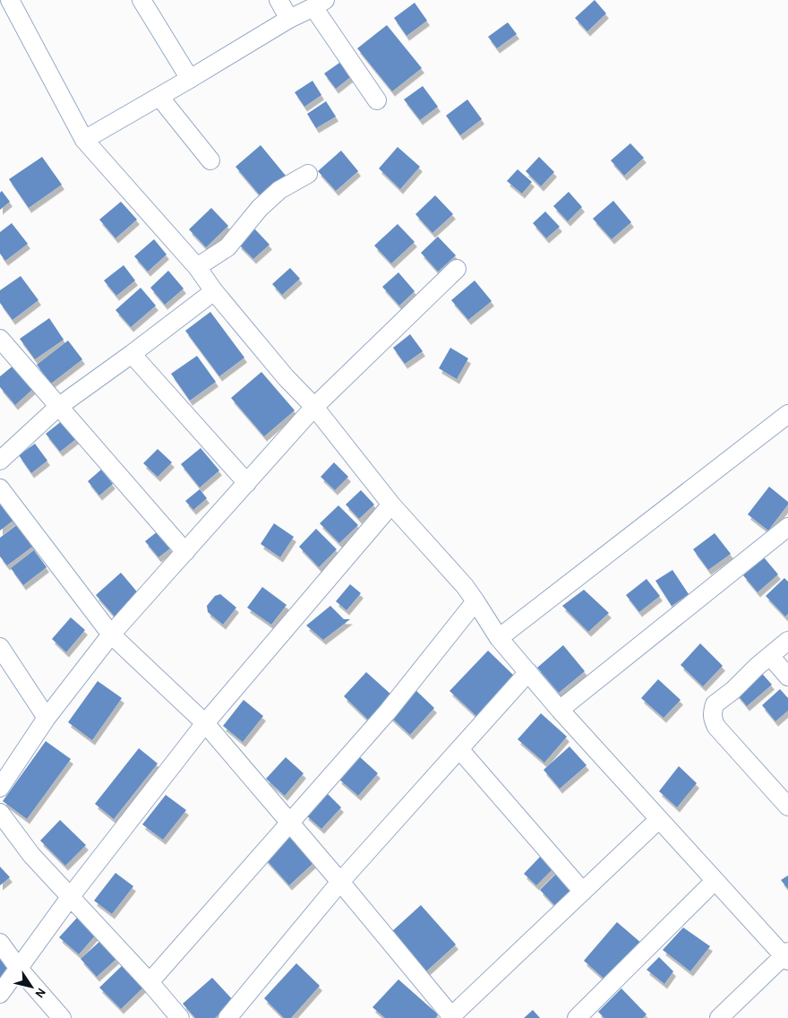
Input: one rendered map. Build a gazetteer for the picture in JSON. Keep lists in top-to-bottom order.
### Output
{
  "north": "bottom right"
}
